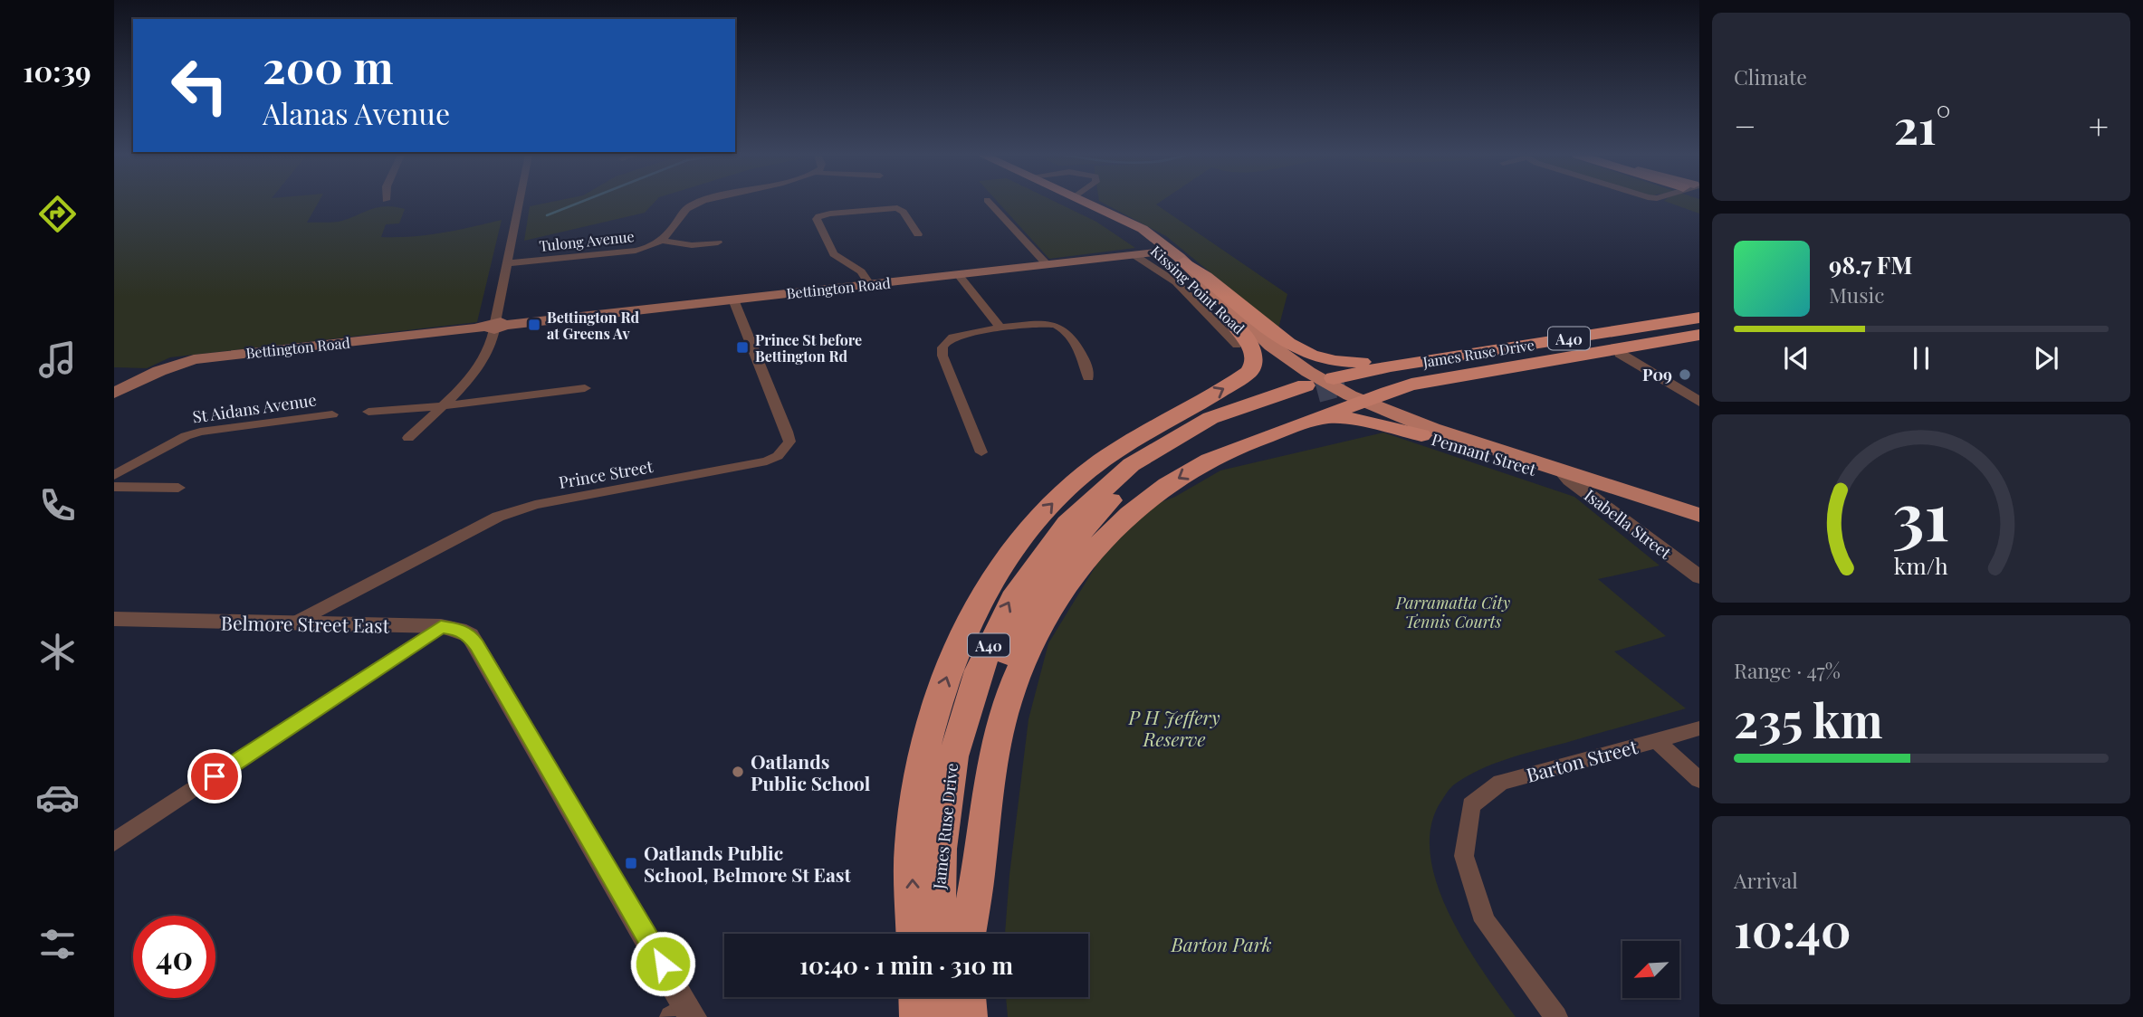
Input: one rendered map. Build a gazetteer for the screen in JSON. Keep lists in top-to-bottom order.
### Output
{
  "streets": {
    "highway": ["A40", "James Ruse Drive"],
    "main road": ["Bettington Road", "Kissing Point Road", "Pennant Street"],
    "street": [
      "Tulong Avenue",
      "St Aidans Avenue",
      "Prince Street",
      "Isabella Street",
      "Belmore Street East",
      "Barton Street"
    ]
  },
  "crossings": [
    ["Bettington Road", "Kissing Point Road"],
    ["Bettington Road", "Prince Street"],
    ["Kissing Point Road", "James Ruse Drive"],
    ["Kissing Point Road", "Pennant Street"],
    ["James Ruse Drive", "Pennant Street"],
    ["Pennant Street", "Isabella Street"],
    ["Prince Street", "Belmore Street East"]
  ],
  "parks": ["Parramatta City Tennis Courts", "P H Jeffery Reserve", "Barton Park"],
  "places": {
    "transit": ["Bettington Rd at Greens Av", "Prince St before Bettington Rd", "Oatlands Public School, Belmore St East"],
    "other": ["P09", "Oatlands Public School"]
  },
  "north": "bottom left",
  "page": {
    "tabs": "10:39",
    "tile": [
      "Climate",
      ["Range · 47%", "235 km"],
      ["Arrival", "10:40"]
    ],
    "turn": ["200 m", "Alanas Avenue"],
    "heat": ["−", "21°", "+"],
    "song": ["98.7 FM", "Music"],
    "limit": "40",
    "trip": "10:40 · 1 min · 310 m",
    "gauge": ["31", "km/h"]
  }
}
